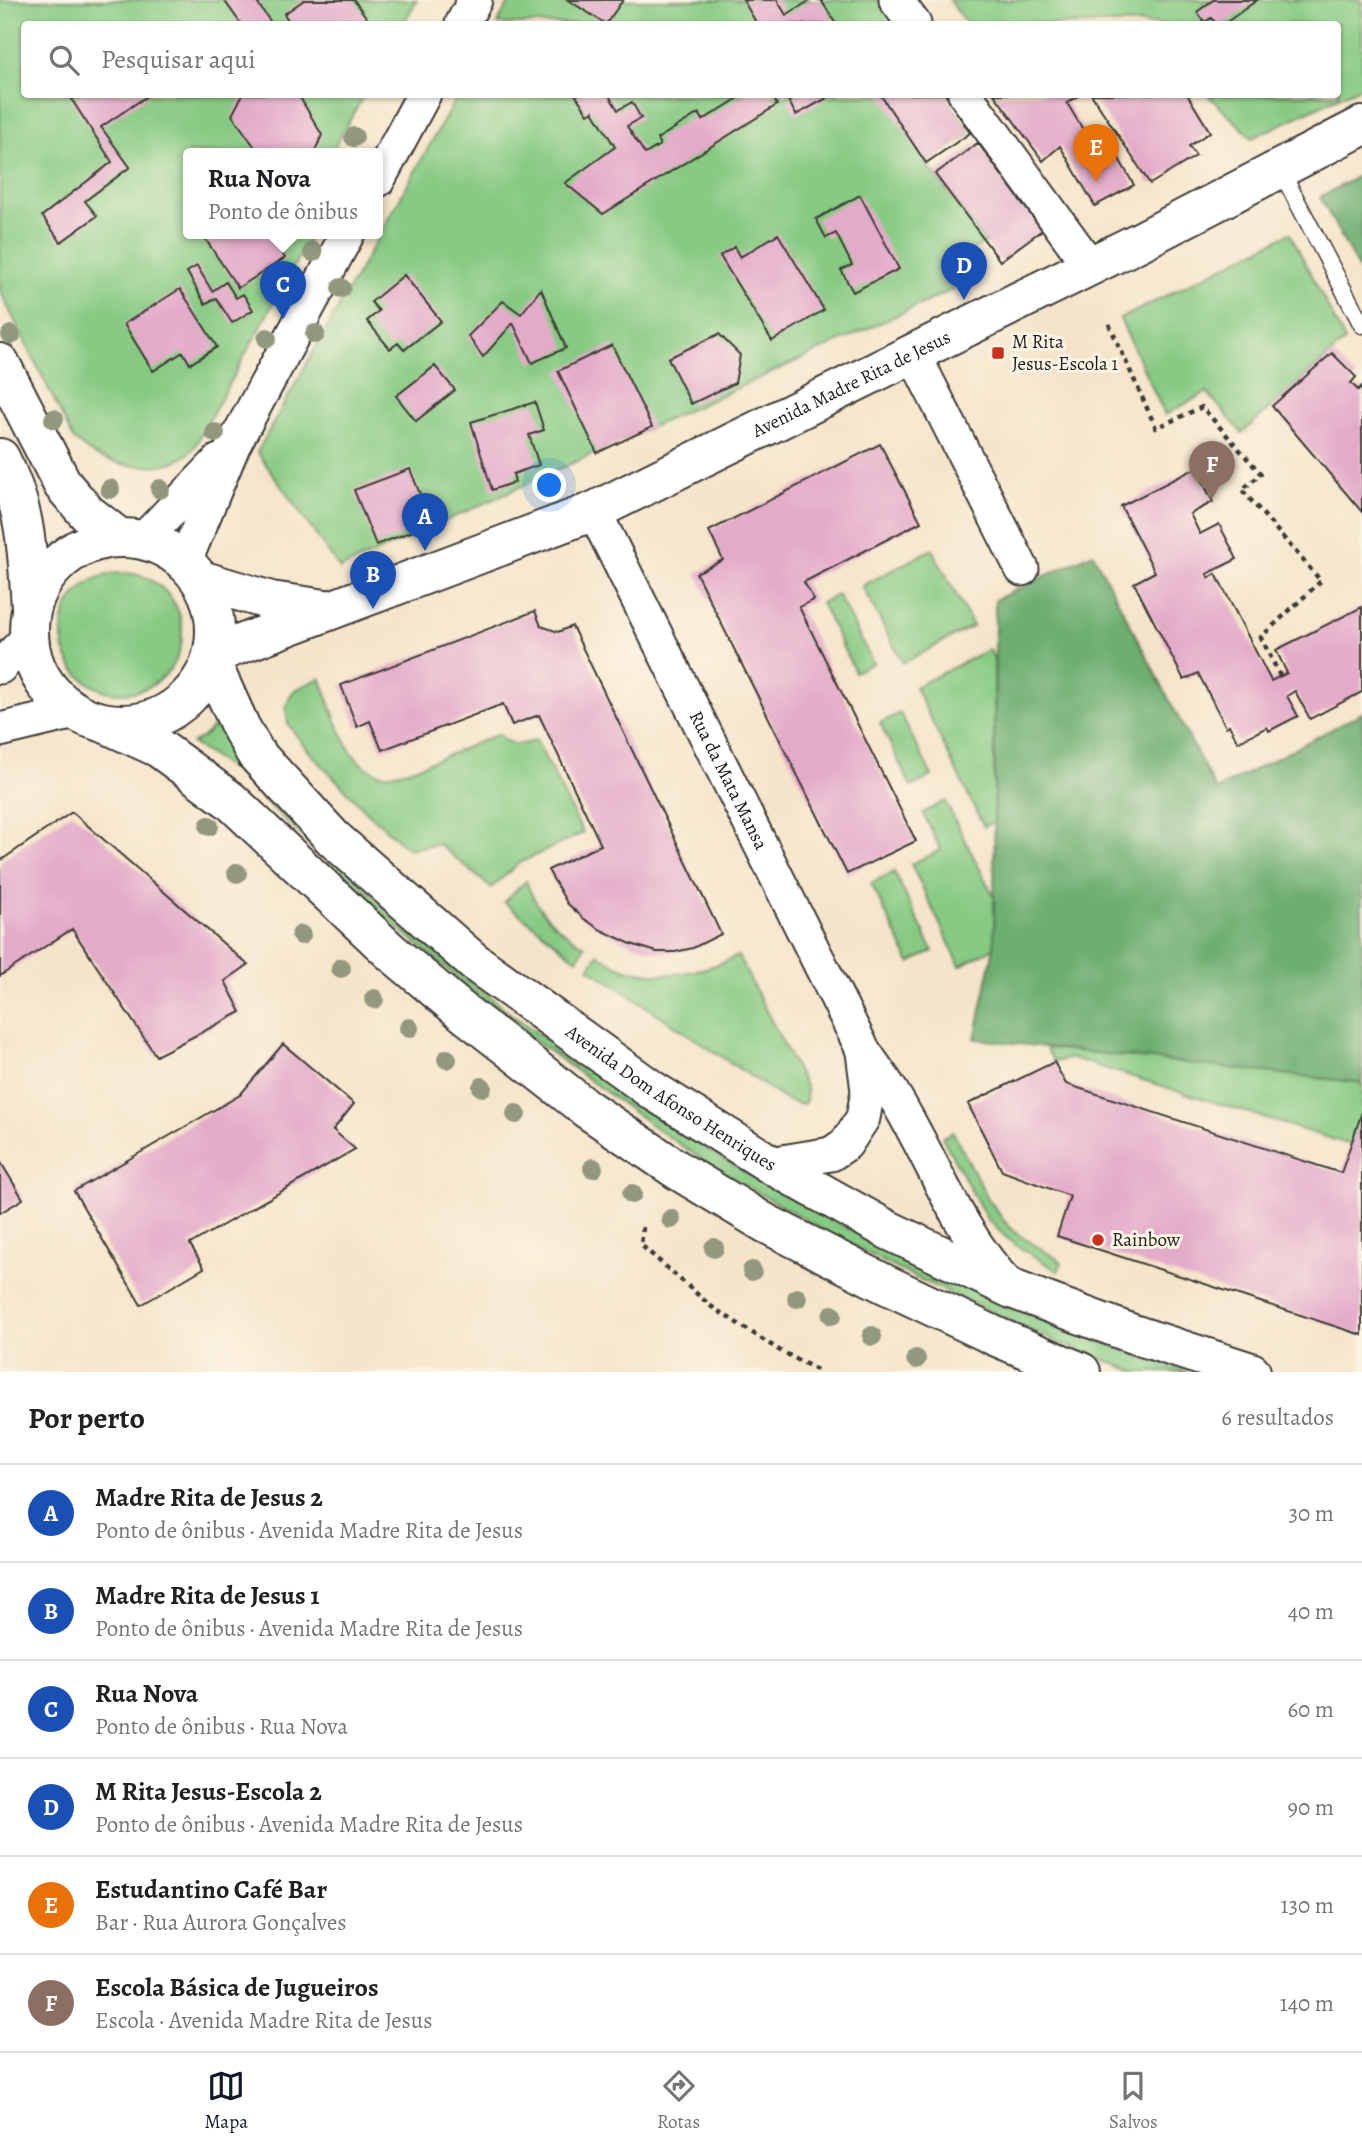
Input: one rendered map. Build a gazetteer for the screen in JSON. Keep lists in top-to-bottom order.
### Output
{
  "streets": {
    "main road": ["Avenida Madre Rita de Jesus", "Avenida Dom Afonso Henriques"],
    "street": ["Rua da Mata Mansa"]
  },
  "crossings": [
    ["Avenida Madre Rita de Jesus", "Rua da Mata Mansa"],
    ["Avenida Madre Rita de Jesus", "Avenida Dom Afonso Henriques"],
    ["Rua da Mata Mansa", "Avenida Dom Afonso Henriques"]
  ],
  "places": {
    "transit": ["M Rita Jesus-Escola 1"],
    "other": ["Rainbow"]
  },
  "page": {
    "search": "Pesquisar aqui",
    "pins": [
      "E",
      "D",
      "C",
      "F",
      "A",
      "B"
    ],
    "popup": ["Rua Nova", "Ponto de ônibus"],
    "heading": ["Por perto", "6 resultados"],
    "list": [
      {
        "mark": "A",
        "name": "Madre Rita de Jesus 2",
        "note": "Ponto de ônibus · Avenida Madre Rita de Jesus",
        "value": "30 m"
      },
      {
        "mark": "B",
        "name": "Madre Rita de Jesus 1",
        "note": "Ponto de ônibus · Avenida Madre Rita de Jesus",
        "value": "40 m"
      },
      {
        "mark": "C",
        "name": "Rua Nova",
        "note": "Ponto de ônibus · Rua Nova",
        "value": "60 m"
      },
      {
        "mark": "D",
        "name": "M Rita Jesus-Escola 2",
        "note": "Ponto de ônibus · Avenida Madre Rita de Jesus",
        "value": "90 m"
      },
      {
        "mark": "E",
        "name": "Estudantino Café Bar",
        "note": "Bar · Rua Aurora Gonçalves",
        "value": "130 m"
      },
      {
        "mark": "F",
        "name": "Escola Básica de Jugueiros",
        "note": "Escola · Avenida Madre Rita de Jesus",
        "value": "140 m"
      }
    ],
    "nav": ["Mapa", "Rotas", "Salvos"]
  }
}
